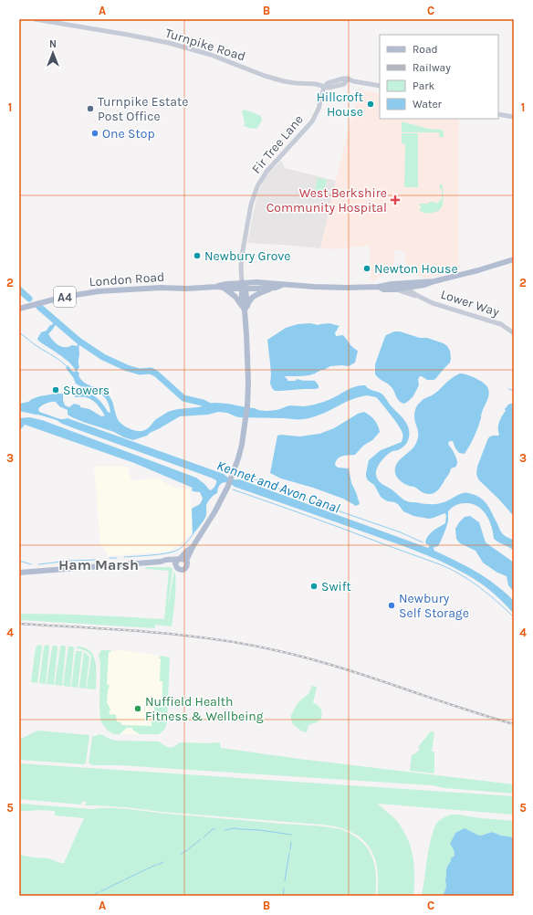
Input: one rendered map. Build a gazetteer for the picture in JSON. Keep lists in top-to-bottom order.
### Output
{
  "streets": {
    "main road": ["London Road", "A4"],
    "street": ["Turnpike Road", "Fir Tree Lane", "Lower Way"]
  },
  "crossings": [
    ["Turnpike Road", "Fir Tree Lane"],
    ["Fir Tree Lane", "London Road"],
    ["London Road", "Lower Way"]
  ],
  "districts": ["Ham Marsh"],
  "water": ["Kennet and Avon Canal"],
  "places": {
    "other": [
      "Hillcroft House",
      "Turnpike Estate Post Office",
      "One Stop",
      "Newbury Grove",
      "Newton House",
      "Stowers",
      "Swift",
      "Newbury Self Storage",
      "Nuffield Health Fitness & Wellbeing"
    ],
    "health": ["West Berkshire Community Hospital"]
  },
  "legend": [
    "Road",
    "Railway",
    "Park",
    "Water"
  ],
  "north": "top",
  "grid": {
    "columns": ["A", "B", "C"],
    "rows": [
      "1",
      "2",
      "3",
      "4",
      "5"
    ]
  }
}
